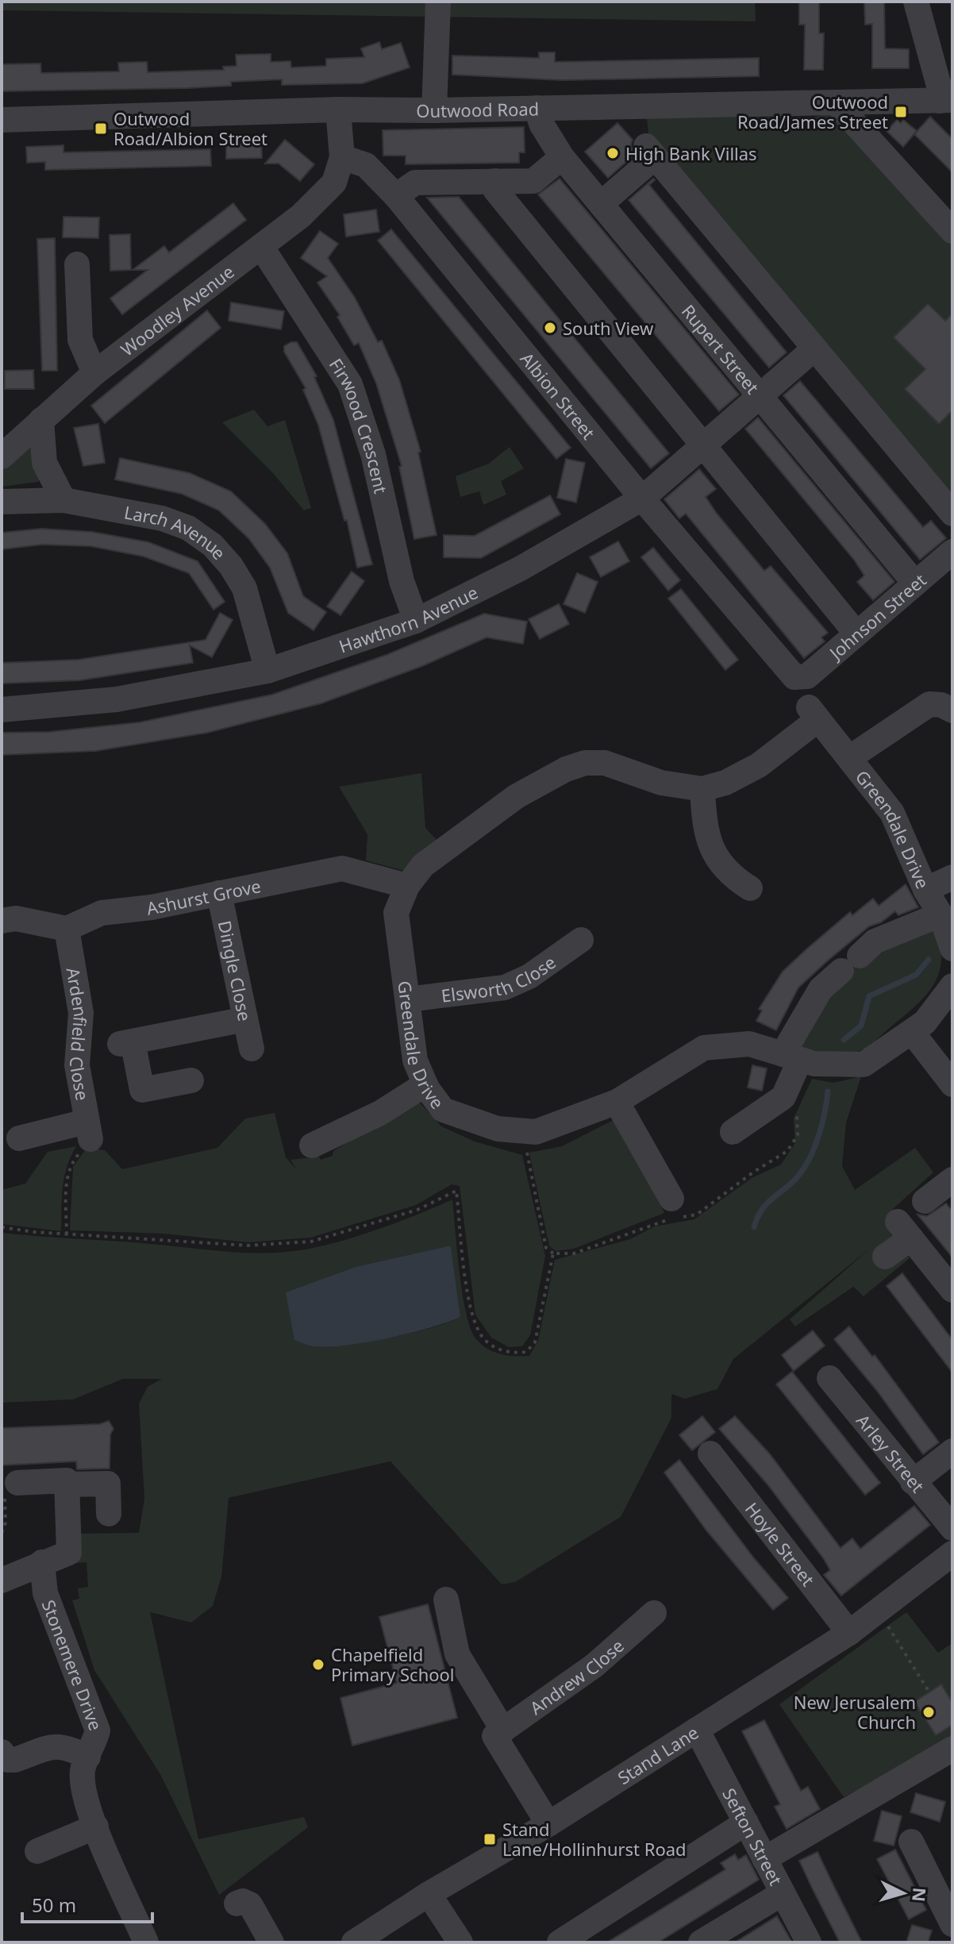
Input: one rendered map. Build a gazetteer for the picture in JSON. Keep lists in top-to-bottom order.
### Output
{
  "streets": {
    "street": [
      "Outwood Road",
      "Woodley Avenue",
      "Rupert Street",
      "Albion Street",
      "Firwood Crescent",
      "Larch Avenue",
      "Johnson Street",
      "Hawthorn Avenue",
      "Greendale Drive",
      "Ashurst Grove",
      "Dingle Close",
      "Elsworth Close",
      "Ardenfield Close",
      "Arley Street",
      "Hoyle Street",
      "Stonemere Drive",
      "Andrew Close",
      "Stand Lane",
      "Sefton Street"
    ]
  },
  "crossings": [
    ["Outwood Road", "Rupert Street"],
    ["Woodley Avenue", "Albion Street"],
    ["Woodley Avenue", "Firwood Crescent"],
    ["Rupert Street", "Johnson Street"],
    ["Rupert Street", "Hawthorn Avenue"],
    ["Albion Street", "Johnson Street"],
    ["Albion Street", "Hawthorn Avenue"],
    ["Firwood Crescent", "Hawthorn Avenue"],
    ["Larch Avenue", "Hawthorn Avenue"],
    ["Greendale Drive", "Ashurst Grove"],
    ["Greendale Drive", "Elsworth Close"],
    ["Ashurst Grove", "Dingle Close"],
    ["Ashurst Grove", "Ardenfield Close"],
    ["Hoyle Street", "Stand Lane"],
    ["Stand Lane", "Sefton Street"]
  ],
  "places": {
    "transit": ["Outwood Road/James Street", "Outwood Road/Albion Street", "Stand Lane/Hollinhurst Road"],
    "other": [
      "High Bank Villas",
      "South View",
      "Chapelfield Primary School",
      "New Jerusalem Church"
    ]
  },
  "scale_bar": "50 m",
  "north": "right"
}
